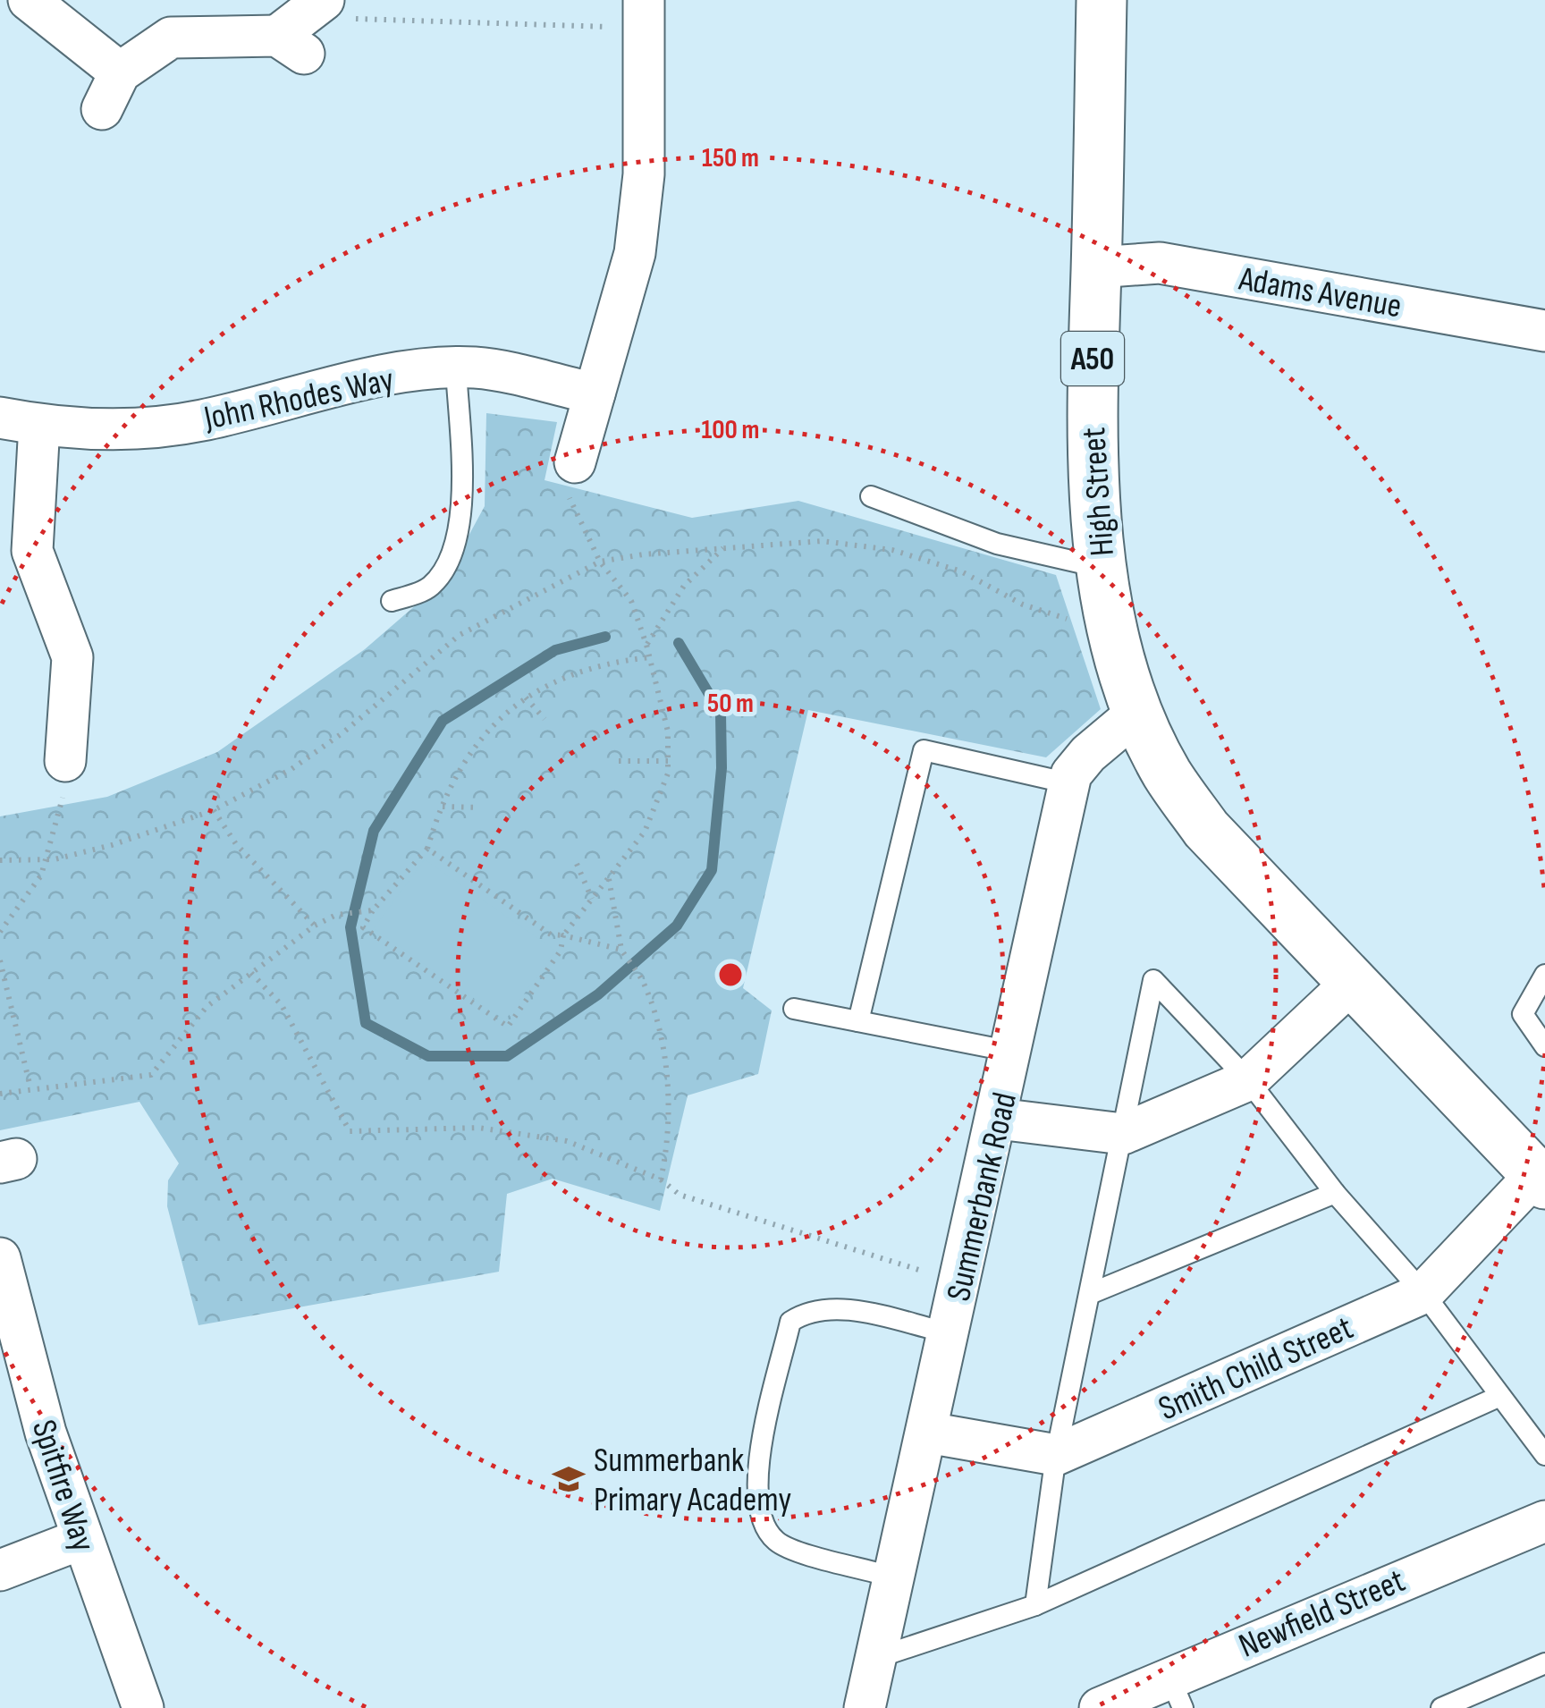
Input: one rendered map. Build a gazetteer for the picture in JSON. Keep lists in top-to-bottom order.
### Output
{
  "streets": {
    "main road": ["A50", "High Street"],
    "street": [
      "Adams Avenue",
      "John Rhodes Way",
      "Summerbank Road",
      "Smith Child Street",
      "Spitfire Way",
      "Newfield Street"
    ]
  },
  "crossings": [
    ["Adams Avenue", "High Street"],
    ["A50", "High Street"],
    ["A50", "Summerbank Road"],
    ["A50", "Smith Child Street"],
    ["High Street", "Summerbank Road"]
  ],
  "places": {
    "school or university": ["Summerbank Primary Academy"]
  },
  "rings": ["150 m", "100 m", "50 m"]
}
